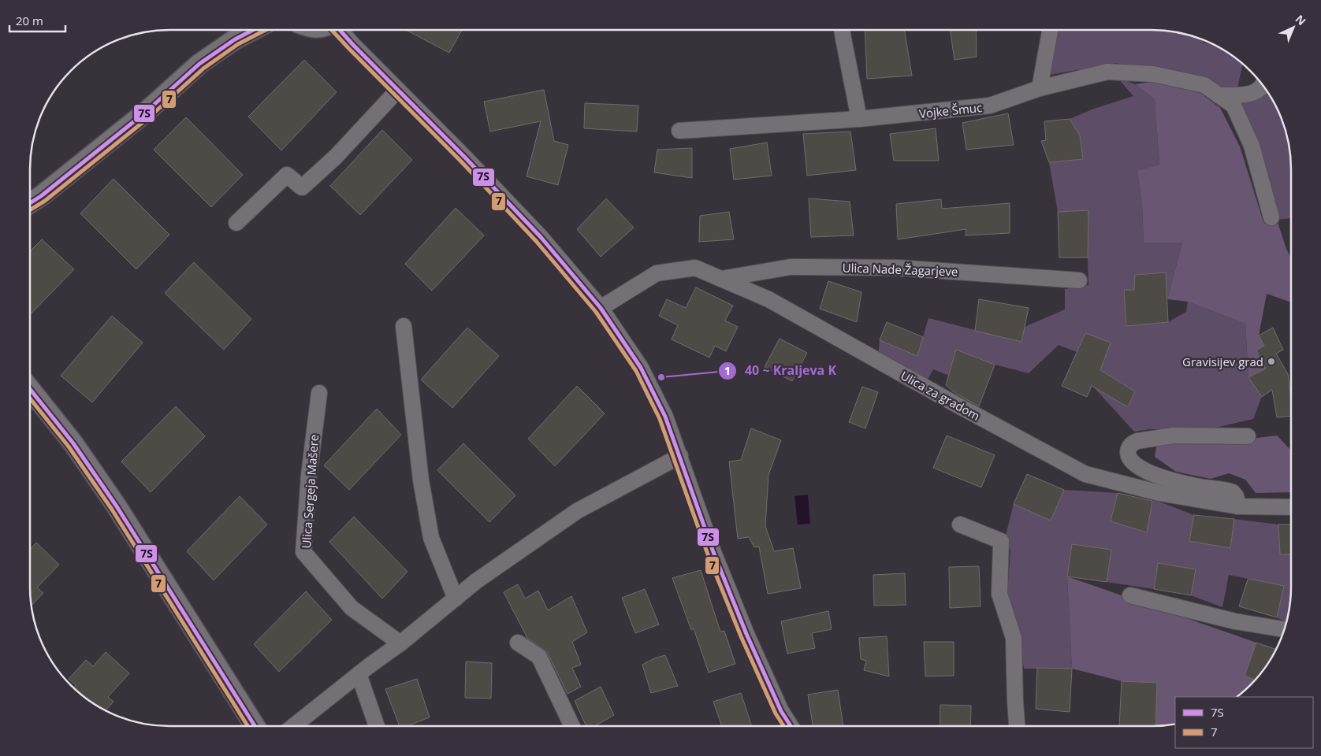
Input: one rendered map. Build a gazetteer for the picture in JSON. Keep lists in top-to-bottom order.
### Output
{
  "streets": {
    "street": [
      "Vojke Šmuc",
      "Ulica Nade Žagarjeve",
      "Ulica za gradom",
      "Ulica Sergeja Mašere"
    ]
  },
  "crossings": [
    ["Ulica Nade Žagarjeve", "Ulica za gradom"]
  ],
  "places": ["Gravisijev grad", "40 ~ Kraljeva K"],
  "lines": ["transit line 7S", "transit line 7"],
  "legend": ["7S", "7"],
  "scale_bar": "20 m",
  "north": "top right"
}
